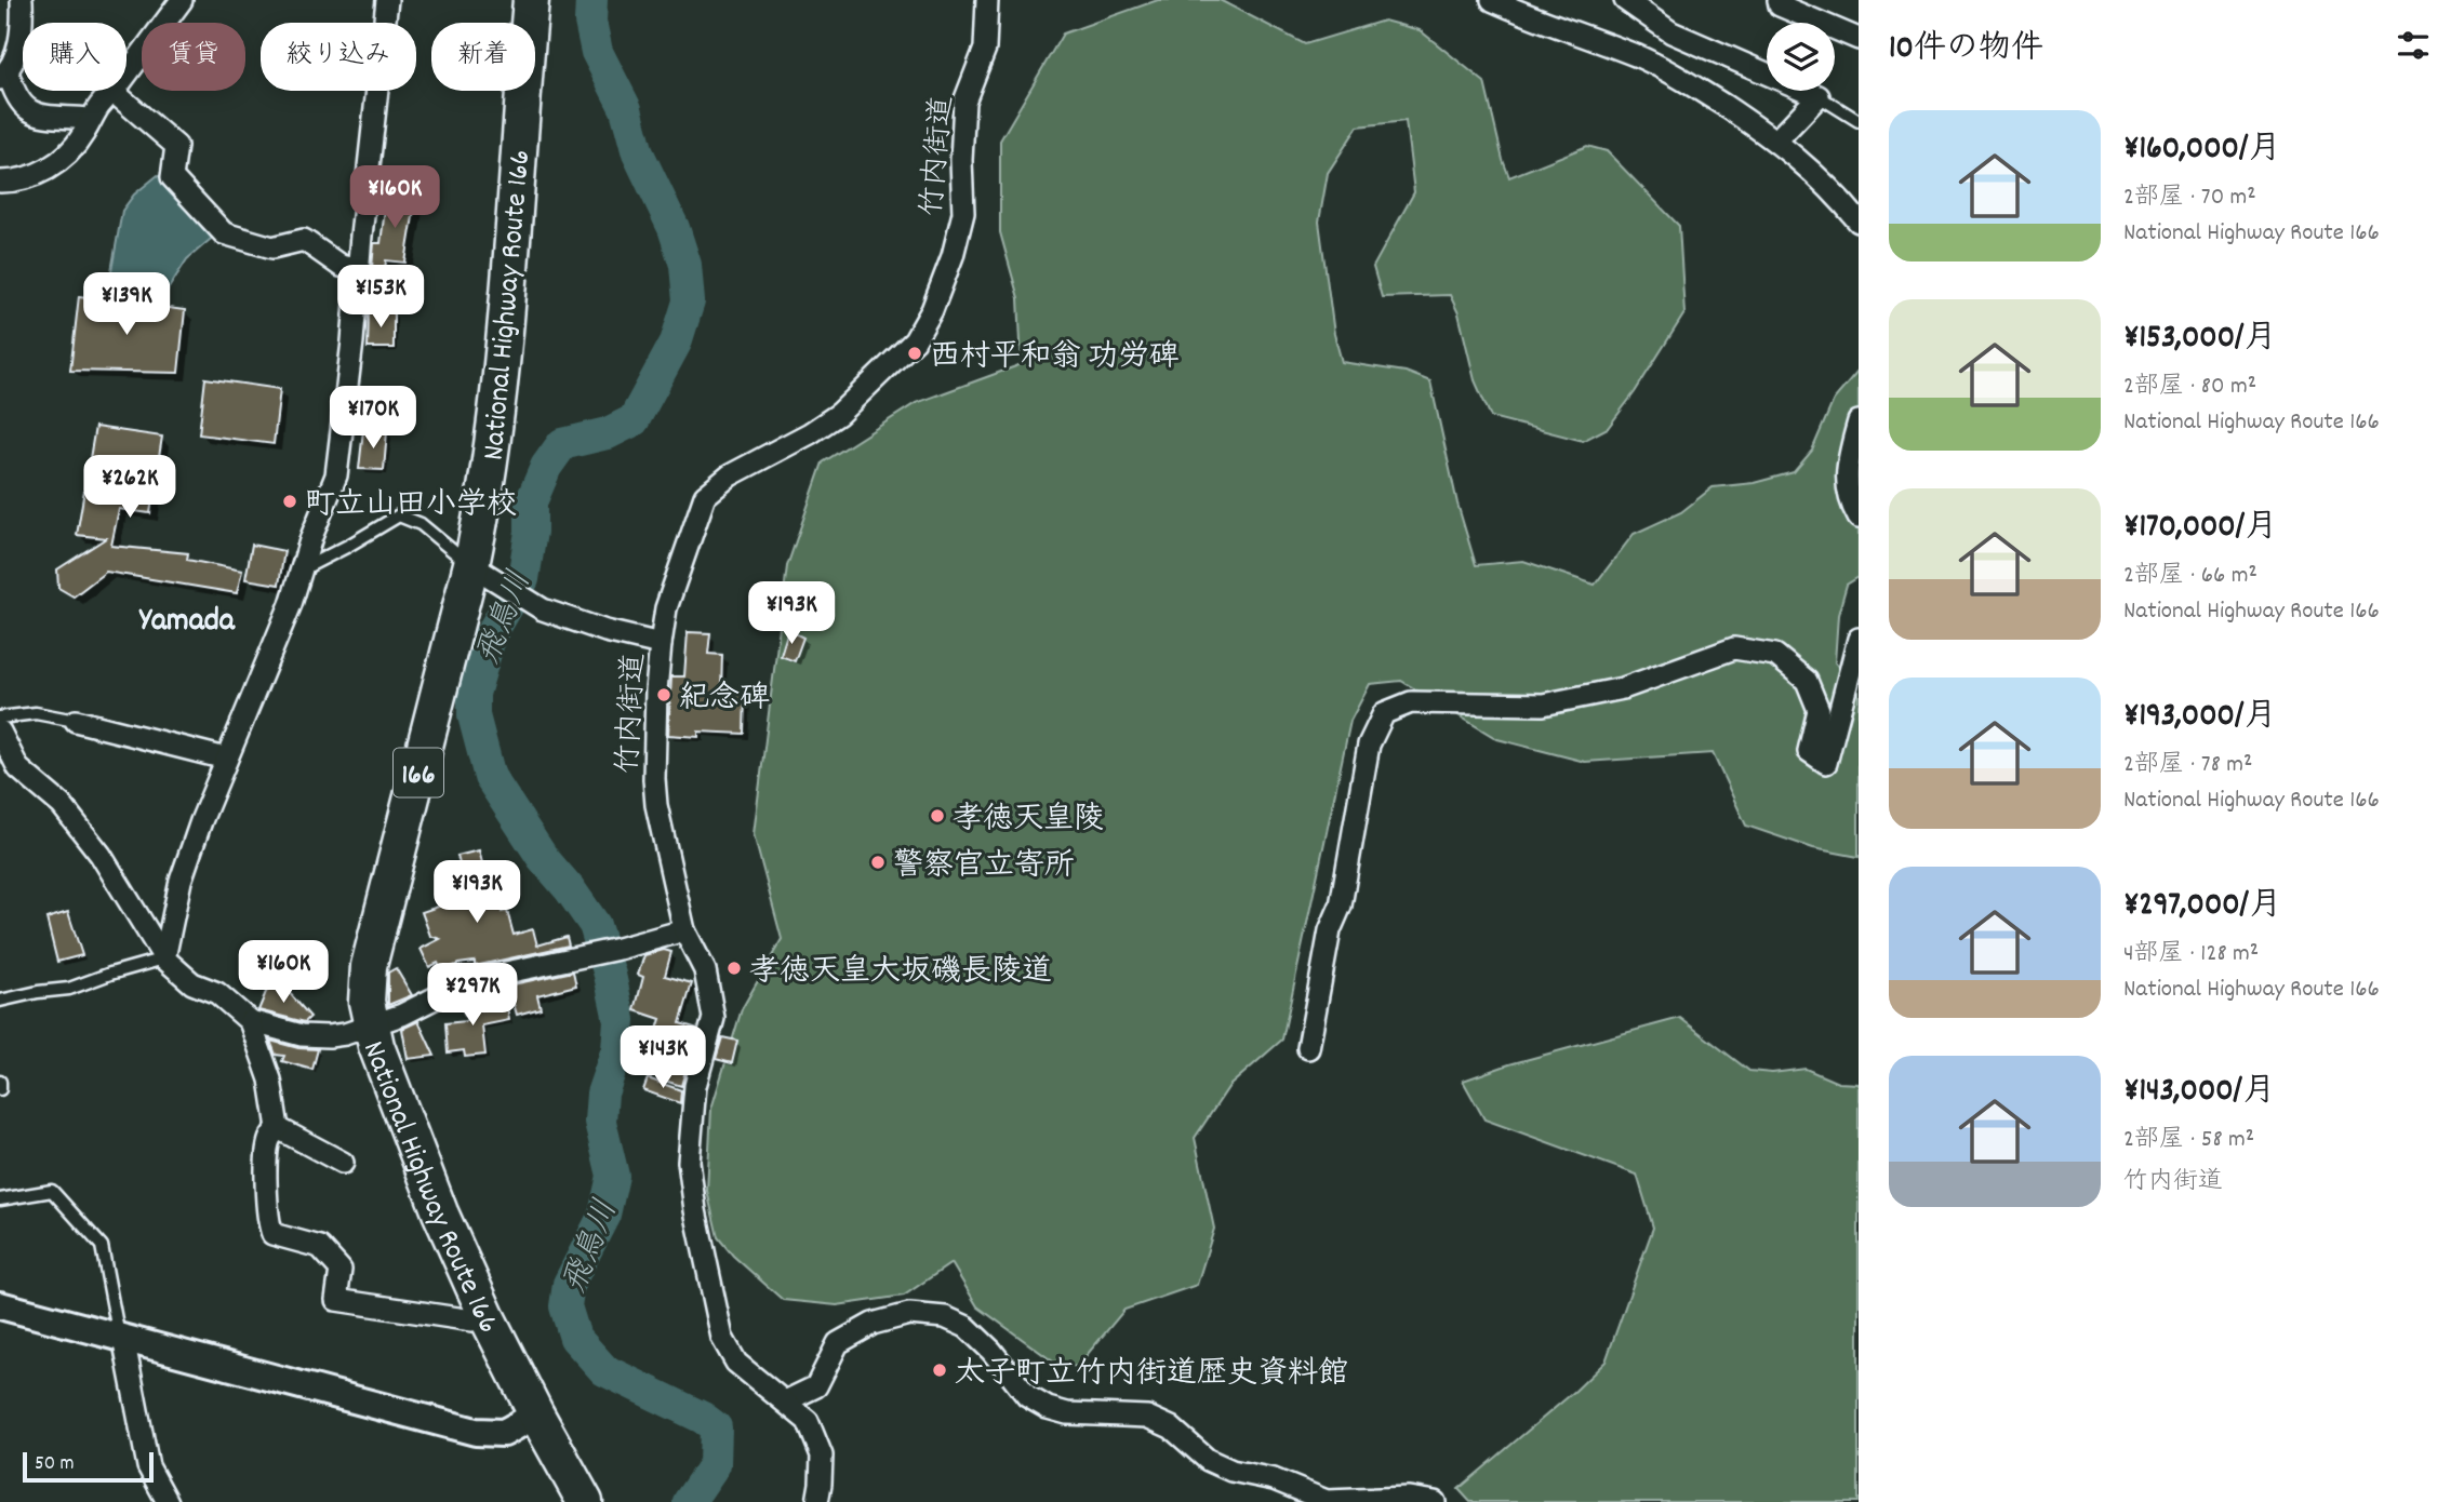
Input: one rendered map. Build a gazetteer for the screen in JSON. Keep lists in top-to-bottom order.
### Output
{
  "streets": {
    "highway": ["National Highway Route 166", "166"],
    "street": ["竹内街道"]
  },
  "districts": ["Yamada"],
  "water": ["飛鳥川"],
  "places": [
    "西村平和翁 功労碑",
    "町立山田小学校",
    "紀念碑",
    "孝徳天皇陵",
    "警察官立寄所",
    "孝徳天皇大坂磯長陵道",
    "太子町立竹内街道歴史資料館"
  ],
  "scale_bar": "50 m",
  "page": {
    "heading": "10件の物件",
    "chip": [
      "購入",
      "賃貸",
      "絞り込み",
      "新着"
    ],
    "list": [
      {
        "name": "¥160,000/月",
        "note": "2部屋 · 70 m² · National Highway Route 166"
      },
      {
        "name": "¥153,000/月",
        "note": "2部屋 · 80 m² · National Highway Route 166"
      },
      {
        "name": "¥170,000/月",
        "note": "2部屋 · 66 m² · National Highway Route 166"
      },
      {
        "name": "¥193,000/月",
        "note": "2部屋 · 78 m² · National Highway Route 166"
      },
      {
        "name": "¥297,000/月",
        "note": "4部屋 · 128 m² · National Highway Route 166"
      },
      {
        "name": "¥143,000/月",
        "note": "2部屋 · 58 m² · 竹内街道"
      }
    ],
    "price": [
      "¥160K",
      "¥153K",
      "¥139K",
      "¥170K",
      "¥262K",
      "¥193K",
      "¥193K",
      "¥160K",
      "¥297K",
      "¥143K"
    ],
    "scale": "50 m"
  }
}
